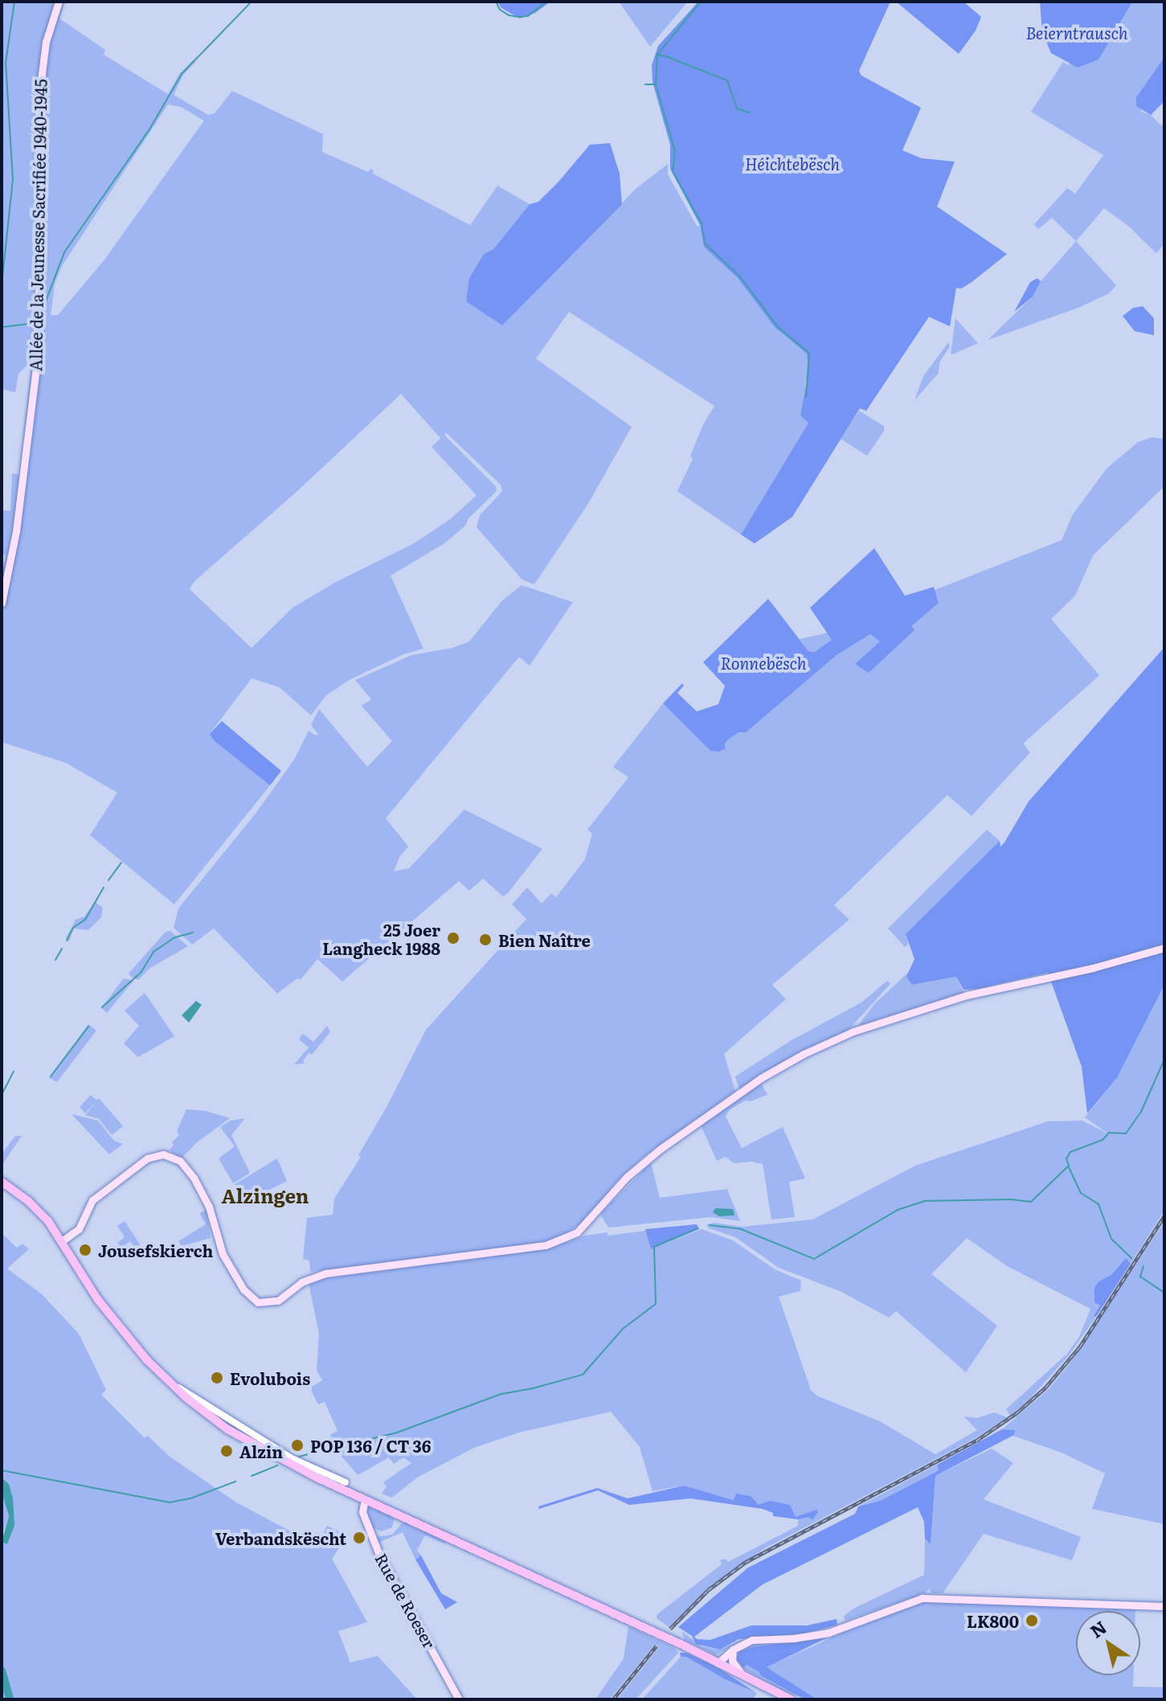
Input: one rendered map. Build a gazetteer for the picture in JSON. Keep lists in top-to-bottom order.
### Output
{
  "streets": {
    "main road": ["Allée de la Jeunesse Sacrifiée 1940-1945", "Rue de Roeser"]
  },
  "districts": ["Alzingen"],
  "parks": ["Beierntrausch", "Héichtebësch", "Ronnebësch"],
  "places": [
    "25 Joer Langheck 1988",
    "Bien Naître",
    "Jousefskierch",
    "Evolubois",
    "POP 136 / CT 36",
    "Alzin",
    "Verbandskëscht",
    "LK800"
  ],
  "north": "top left"
}
